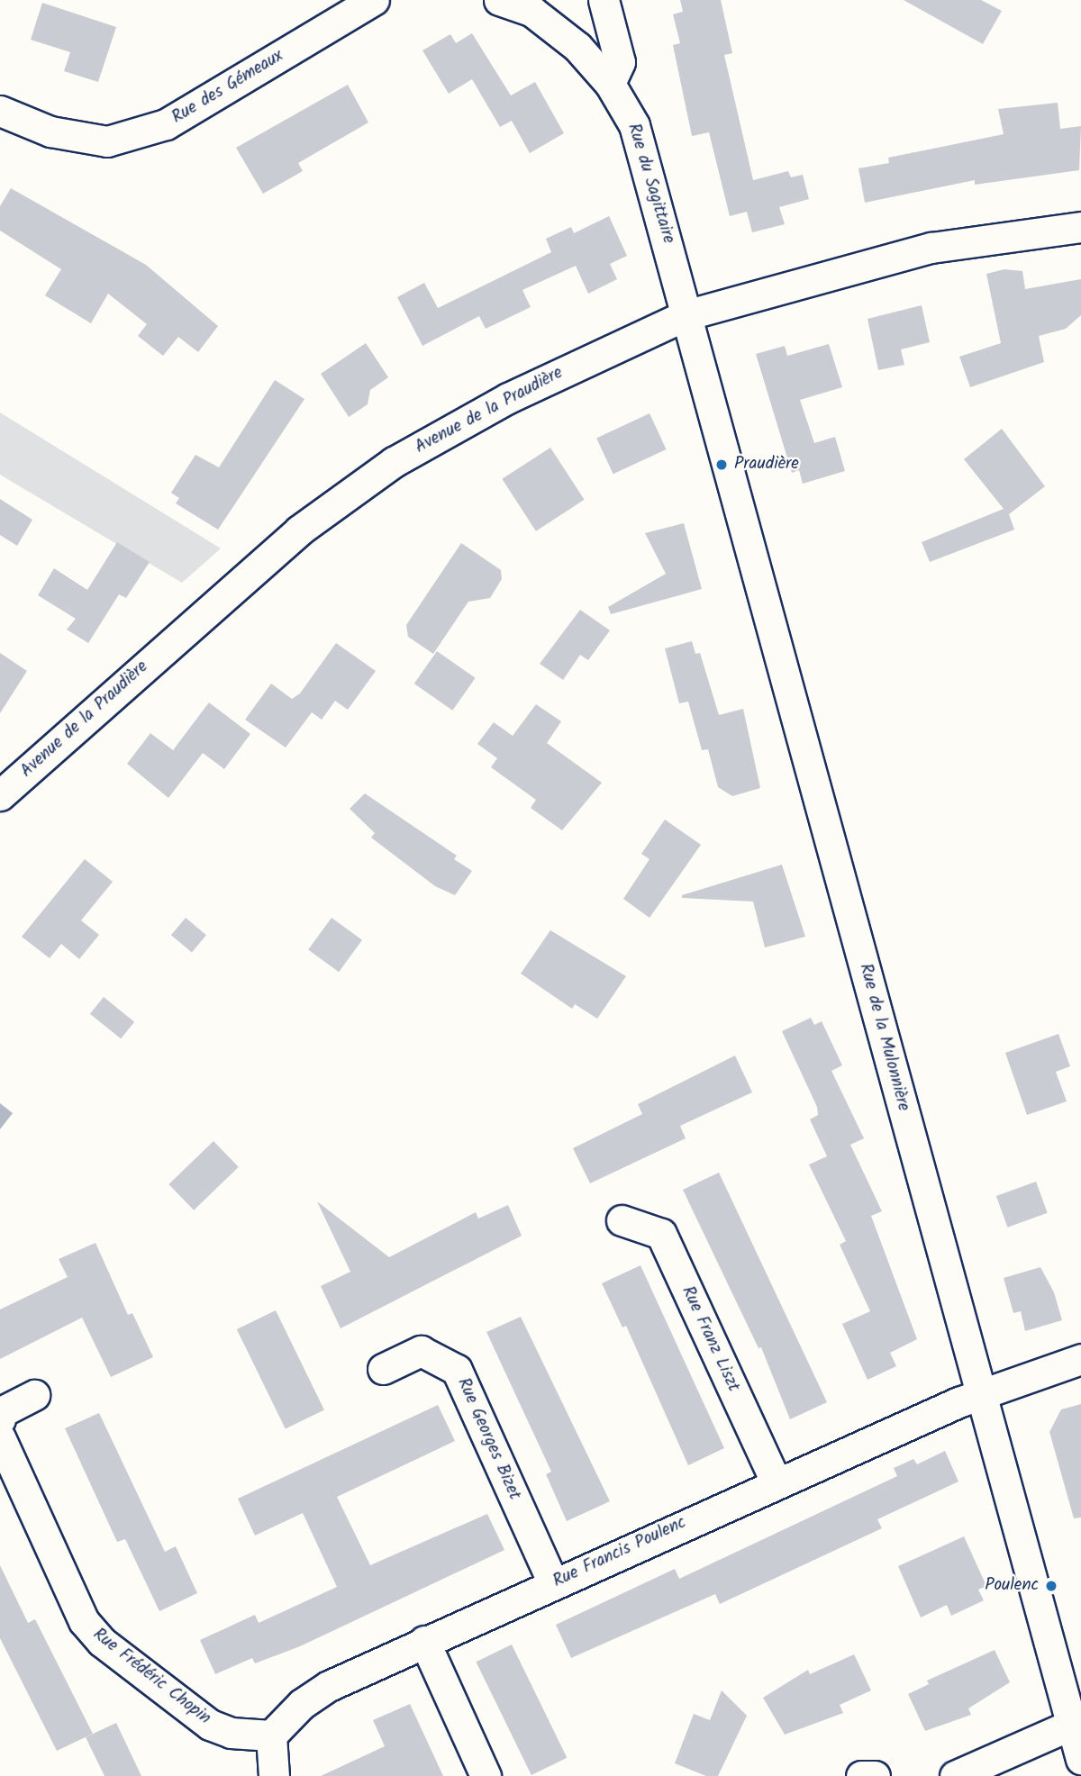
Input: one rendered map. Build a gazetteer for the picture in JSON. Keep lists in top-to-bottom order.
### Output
{
  "streets": {
    "street": [
      "Rue des Gémeaux",
      "Rue du Sagittaire",
      "Avenue de la Praudière",
      "Rue de la Mulonnière",
      "Rue Franz Liszt",
      "Rue Georges Bizet",
      "Rue Francis Poulenc",
      "Rue Frédéric Chopin"
    ]
  },
  "crossings": [
    ["Rue du Sagittaire", "Avenue de la Praudière"],
    ["Rue du Sagittaire", "Rue de la Mulonnière"],
    ["Avenue de la Praudière", "Rue de la Mulonnière"],
    ["Rue de la Mulonnière", "Rue Francis Poulenc"],
    ["Rue Franz Liszt", "Rue Francis Poulenc"],
    ["Rue Georges Bizet", "Rue Francis Poulenc"],
    ["Rue Francis Poulenc", "Rue Frédéric Chopin"]
  ],
  "places": ["Praudière", "Poulenc"]
}
